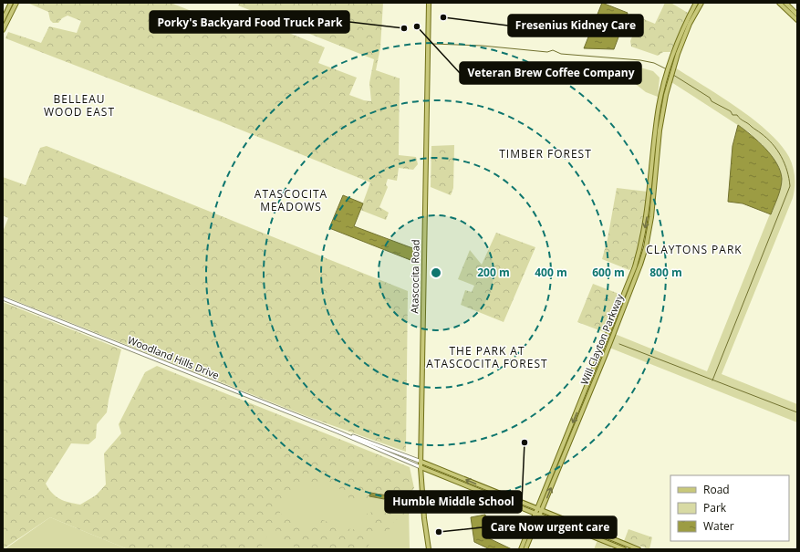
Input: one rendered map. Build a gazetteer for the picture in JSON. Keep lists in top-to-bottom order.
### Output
{
  "streets": {
    "main road": ["Atascocita Road", "Will Clayton Parkway", "Woodland Hills Drive"]
  },
  "crossings": [
    ["Atascocita Road", "Woodland Hills Drive"],
    ["Will Clayton Parkway", "Woodland Hills Drive"]
  ],
  "districts": [
    "BELLEAU WOOD EAST",
    "TIMBER FOREST",
    "ATASCOCITA MEADOWS",
    "CLAYTONS PARK",
    "THE PARK AT ATASCOCITA FOREST"
  ],
  "places": [
    "Fresenius Kidney Care",
    "Veteran Brew Coffee Company",
    "Porky's Backyard Food Truck Park",
    "Humble Middle School",
    "Care Now urgent care"
  ],
  "legend": ["Road", "Park", "Water"],
  "rings": [
    "200 m",
    "400 m",
    "600 m",
    "800 m"
  ]
}
